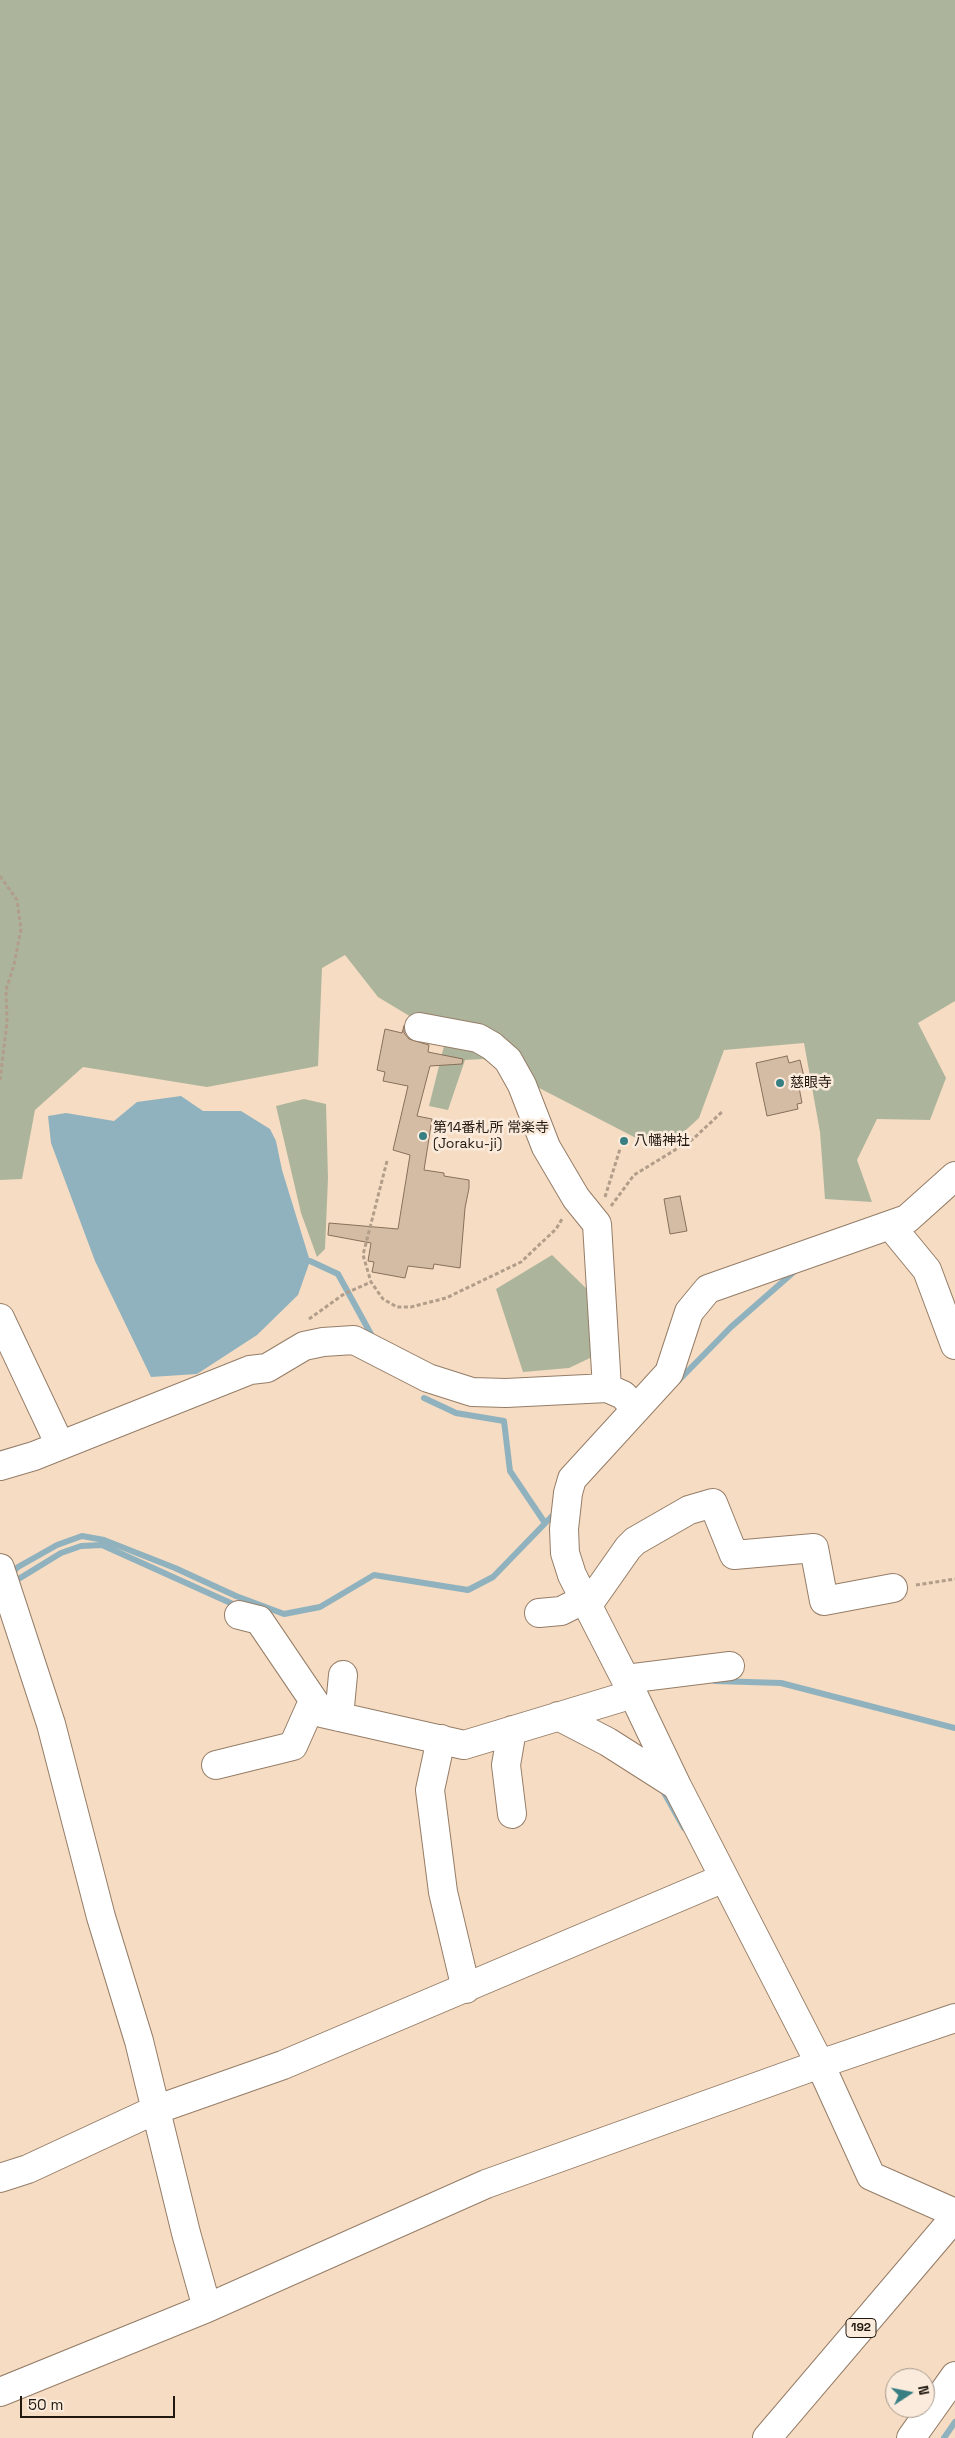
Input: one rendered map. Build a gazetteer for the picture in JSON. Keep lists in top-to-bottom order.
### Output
{
  "streets": {
    "main road": ["192"]
  },
  "places": ["慈眼寺", "第14番札所 常楽寺 (Joraku-ji)", "八幡神社"],
  "scale_bar": "50 m",
  "north": "right"
}
